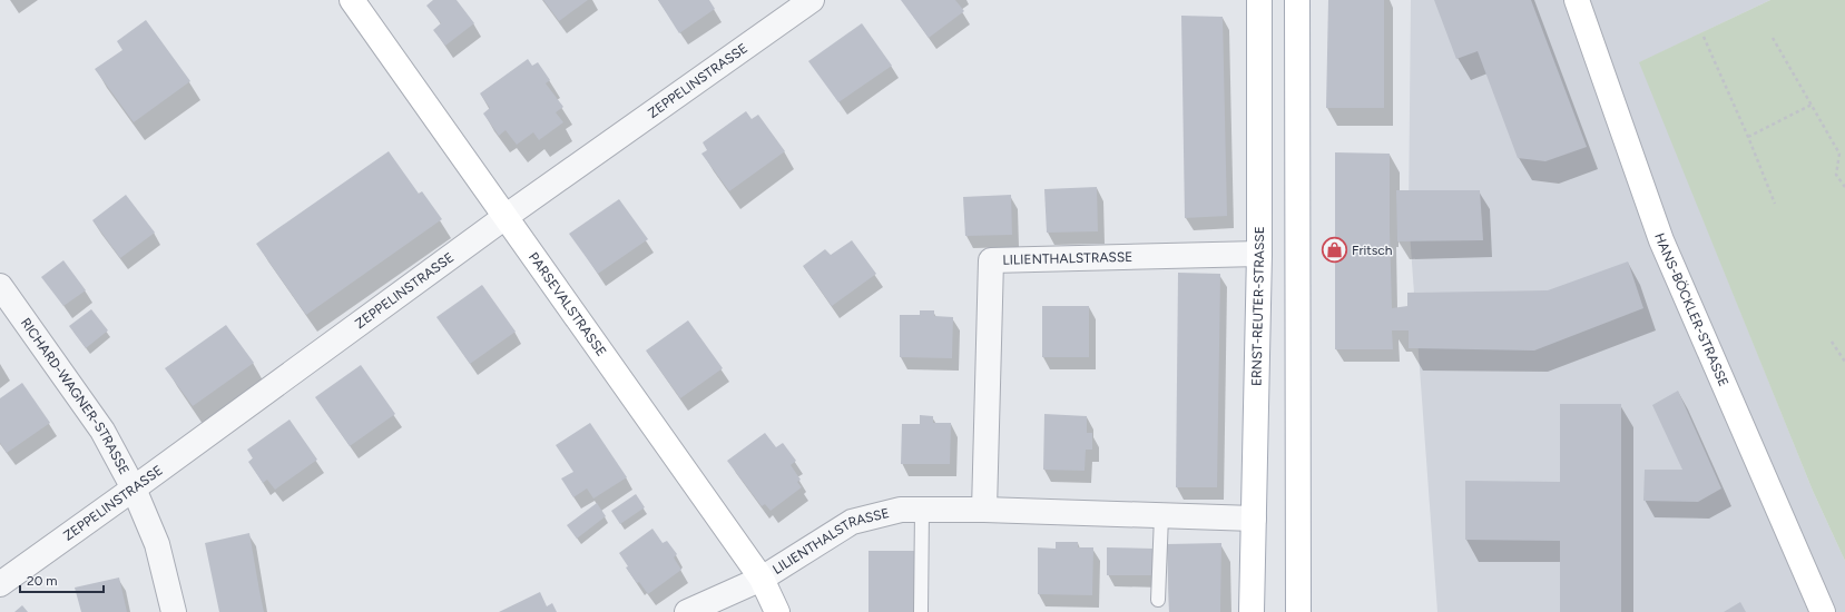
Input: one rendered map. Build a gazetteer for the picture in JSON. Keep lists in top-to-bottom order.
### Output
{
  "streets": {
    "main road": ["PARSEVALSTRASSE", "ERNST-REUTER-STRASSE", "HANS-BÖCKLER-STRASSE"],
    "street": ["ZEPPELINSTRASSE", "LILIENTHALSTRASSE", "RICHARD-WAGNER-STRASSE"]
  },
  "crossings": [
    ["ZEPPELINSTRASSE", "PARSEVALSTRASSE"],
    ["ZEPPELINSTRASSE", "RICHARD-WAGNER-STRASSE"],
    ["LILIENTHALSTRASSE", "PARSEVALSTRASSE"],
    ["LILIENTHALSTRASSE", "ERNST-REUTER-STRASSE"]
  ],
  "places": {
    "shop": ["Fritsch"]
  },
  "scale_bar": "20 m"
}
